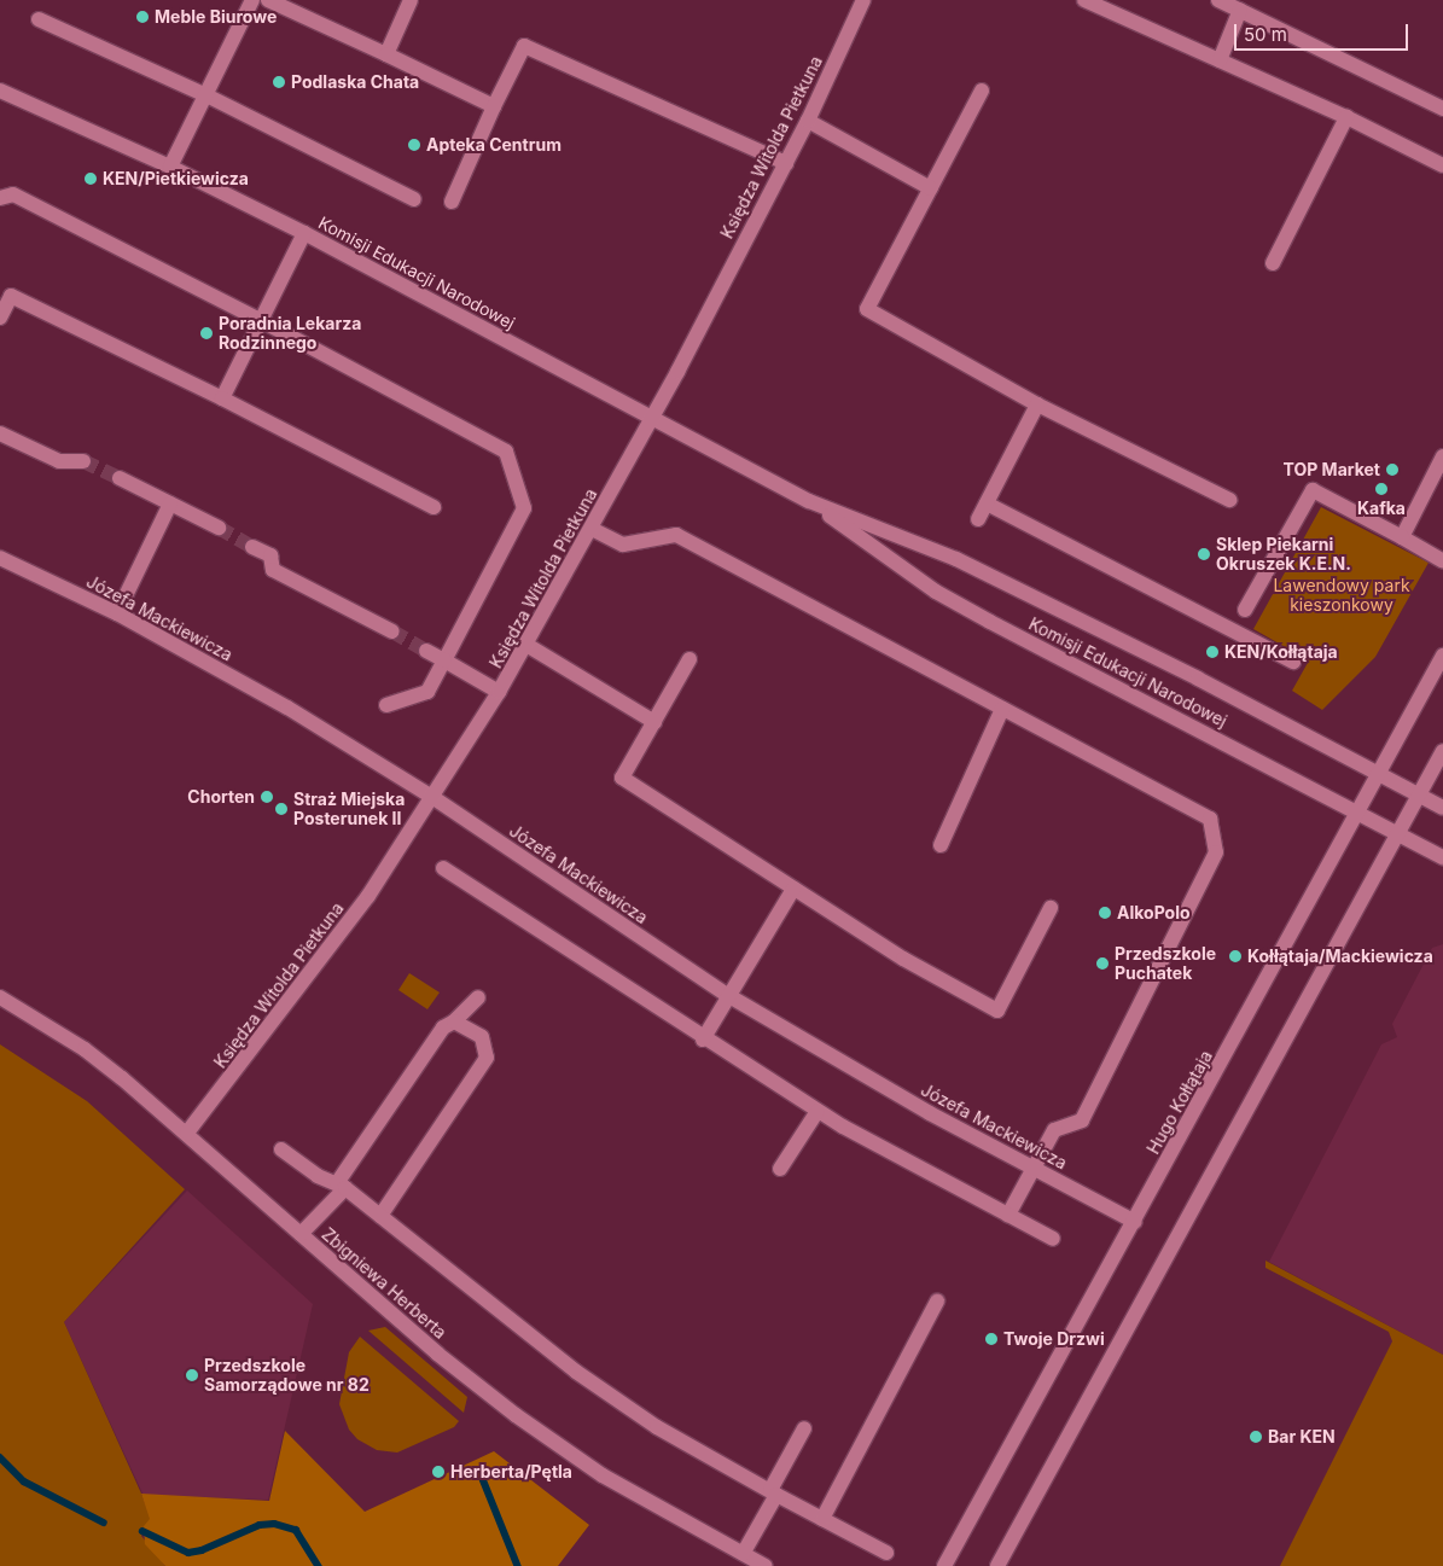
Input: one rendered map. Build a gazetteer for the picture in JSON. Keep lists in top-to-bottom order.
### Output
{
  "streets": {
    "street": [
      "Księdza Witolda Pietkuna",
      "Komisji Edukacji Narodowej",
      "Józefa Mackiewicza",
      "Hugo Kołłątaja",
      "Zbigniewa Herberta"
    ]
  },
  "crossings": [
    ["Księdza Witolda Pietkuna", "Komisji Edukacji Narodowej"],
    ["Księdza Witolda Pietkuna", "Józefa Mackiewicza"],
    ["Księdza Witolda Pietkuna", "Zbigniewa Herberta"],
    ["Komisji Edukacji Narodowej", "Hugo Kołłątaja"],
    ["Józefa Mackiewicza", "Hugo Kołłątaja"]
  ],
  "parks": ["Lawendowy park kieszonkowy"],
  "places": [
    "Meble Biurowe",
    "Podlaska Chata",
    "Apteka Centrum",
    "KEN/Pietkiewicza",
    "Poradnia Lekarza Rodzinnego",
    "TOP Market",
    "Kafka",
    "Sklep Piekarni Okruszek K.E.N.",
    "KEN/Kołłątaja",
    "Chorten",
    "Straż Miejska Posterunek II",
    "AlkoPolo",
    "Kołłątaja/Mackiewicza",
    "Przedszkole Puchatek",
    "Twoje Drzwi",
    "Przedszkole Samorządowe nr 82",
    "Bar KEN",
    "Herberta/Pętla"
  ],
  "scale_bar": "50 m"
}
